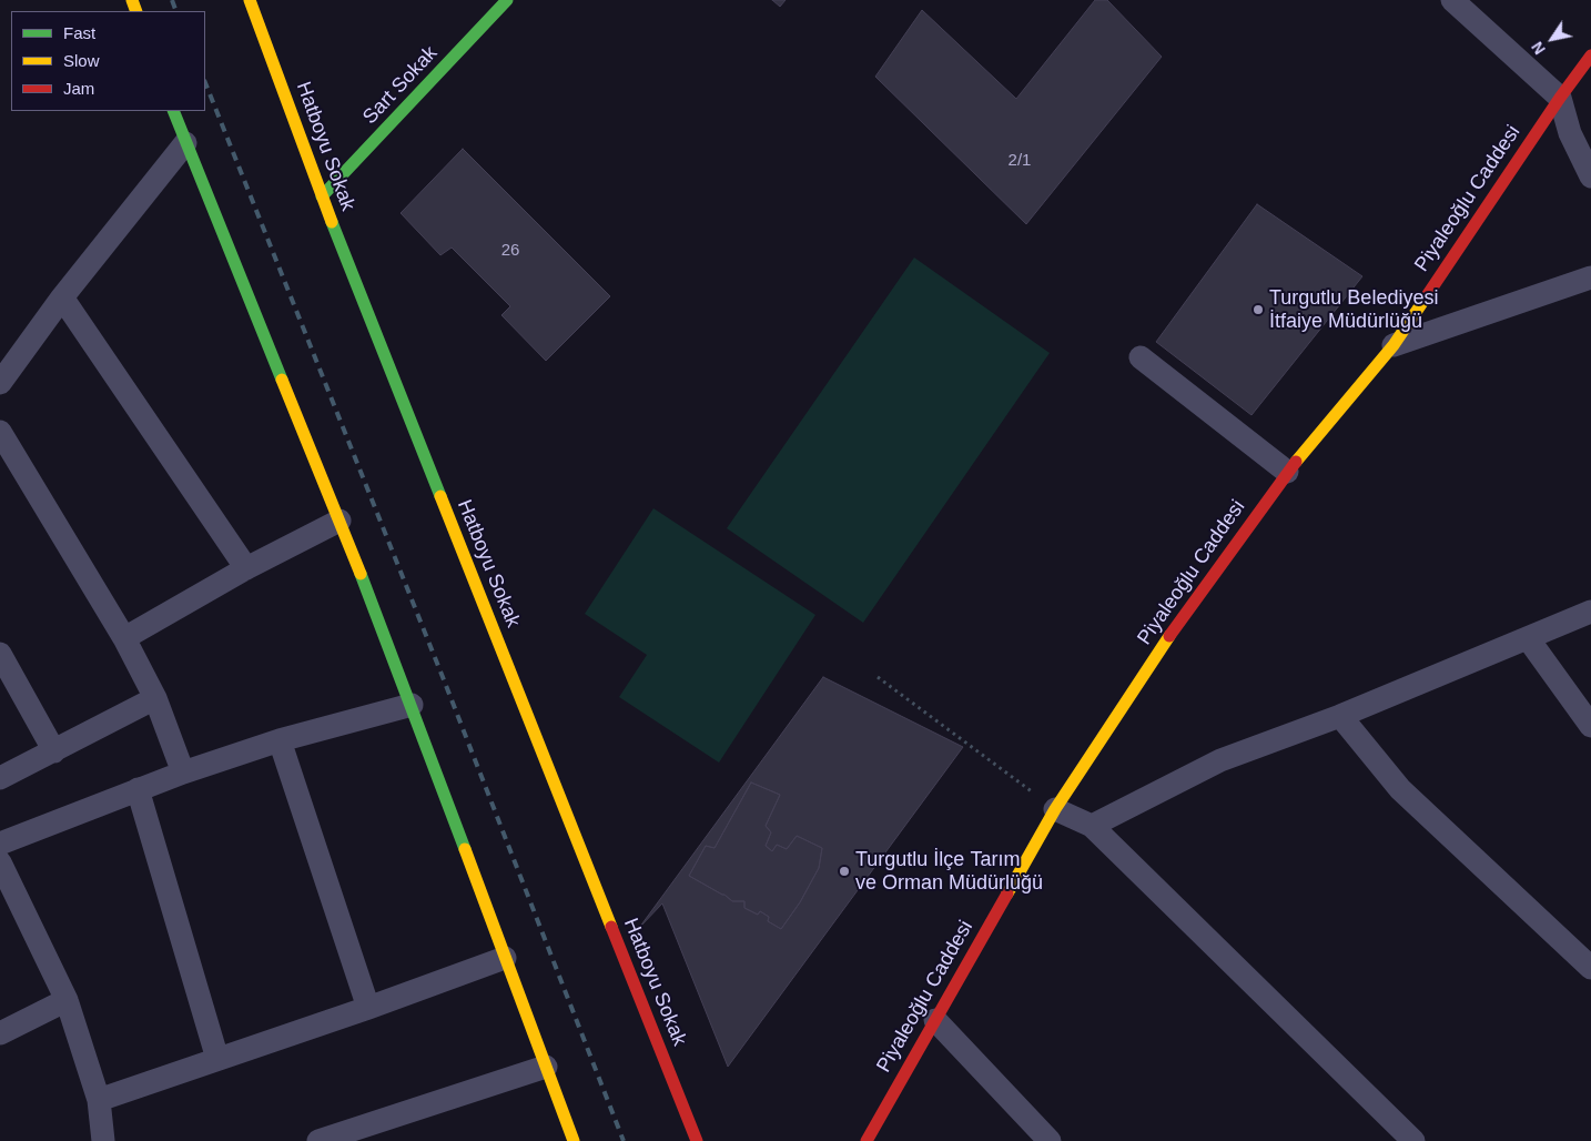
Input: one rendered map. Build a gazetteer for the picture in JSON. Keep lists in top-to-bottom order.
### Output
{
  "streets": {
    "street": ["Sart Sokak", "Hatboyu Sokak", "Piyaleoğlu Caddesi"]
  },
  "crossings": [
    ["Sart Sokak", "Hatboyu Sokak"]
  ],
  "places": ["Turgutlu Belediyesi İtfaiye Müdürlüğü", "Turgutlu İlçe Tarım ve Orman Müdürlüğü"],
  "house_numbers": ["2/1", "26"],
  "legend": ["Fast", "Slow", "Jam"],
  "north": "bottom left"
}
